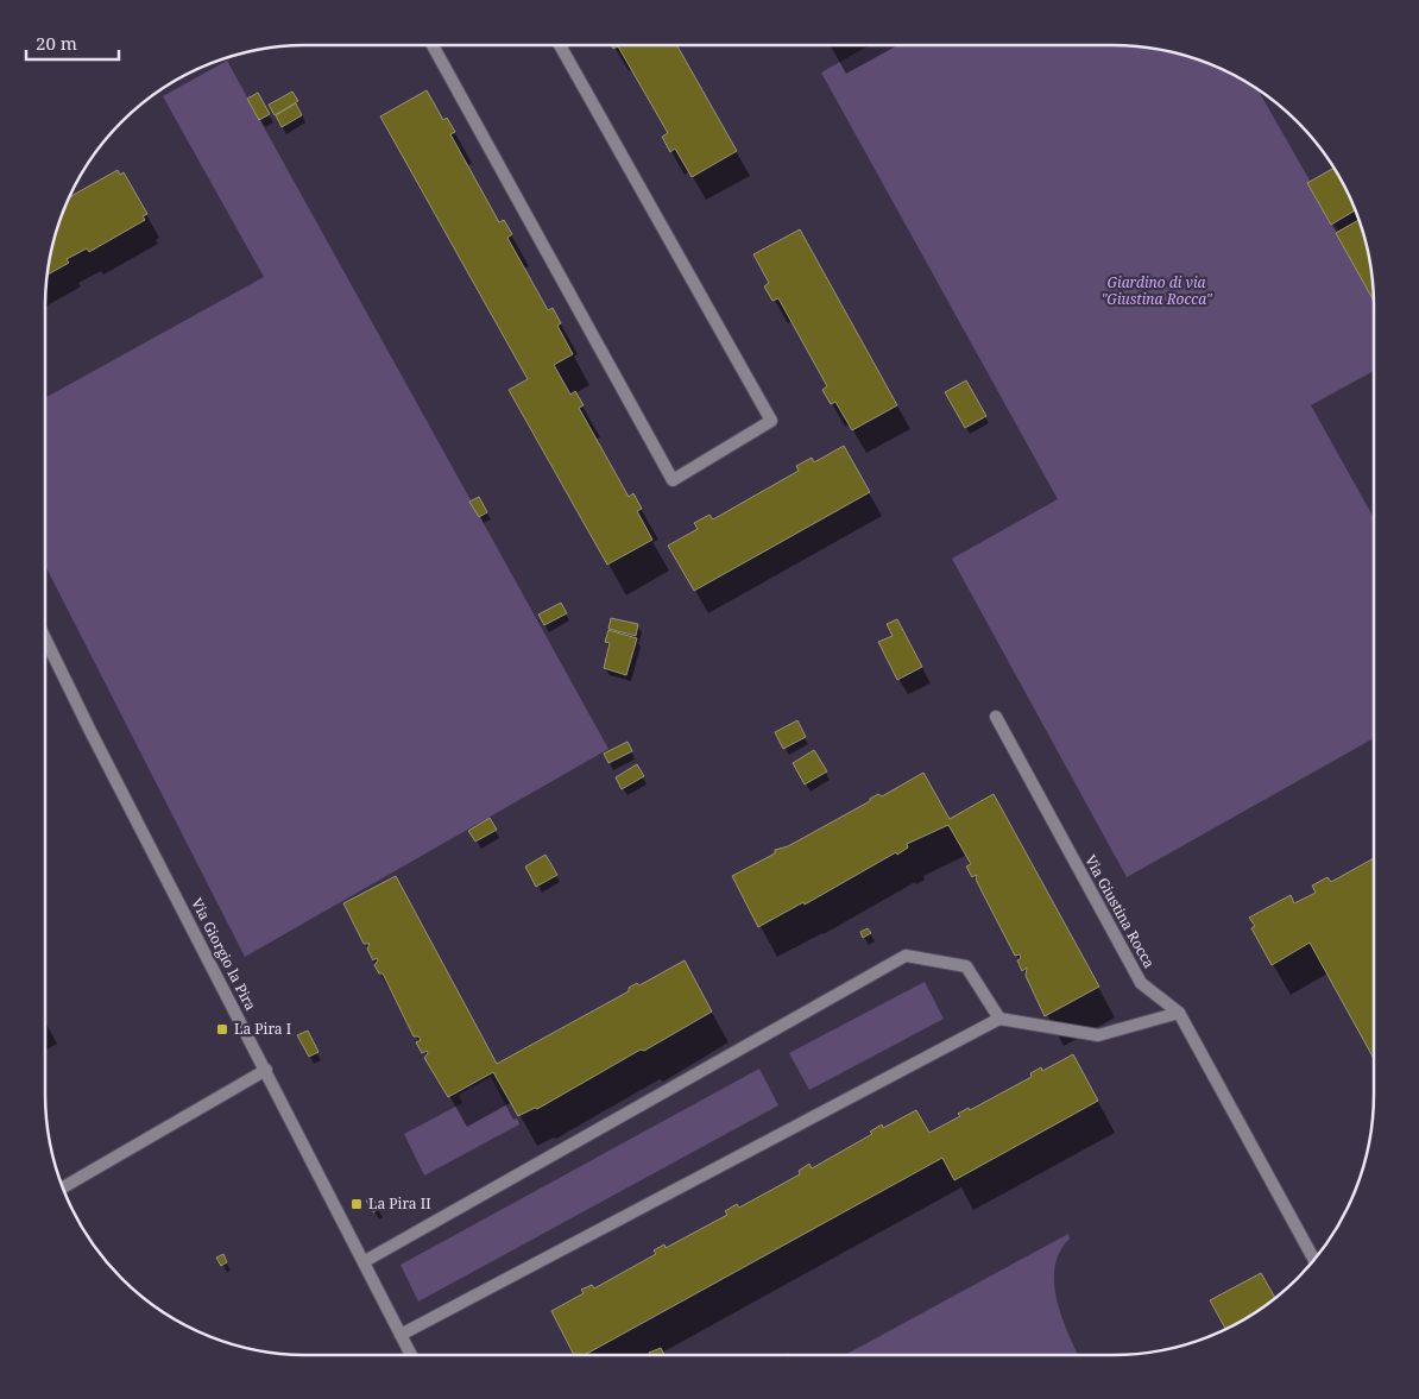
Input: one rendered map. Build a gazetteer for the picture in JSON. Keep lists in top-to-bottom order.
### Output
{
  "streets": {
    "street": ["Via Giustina Rocca", "Via Giorgio la Pira"]
  },
  "parks": ["Giardino di via \"Giustina Rocca\""],
  "places": {
    "transit": ["La Pira I", "La Pira II"]
  },
  "scale_bar": "20 m"
}
